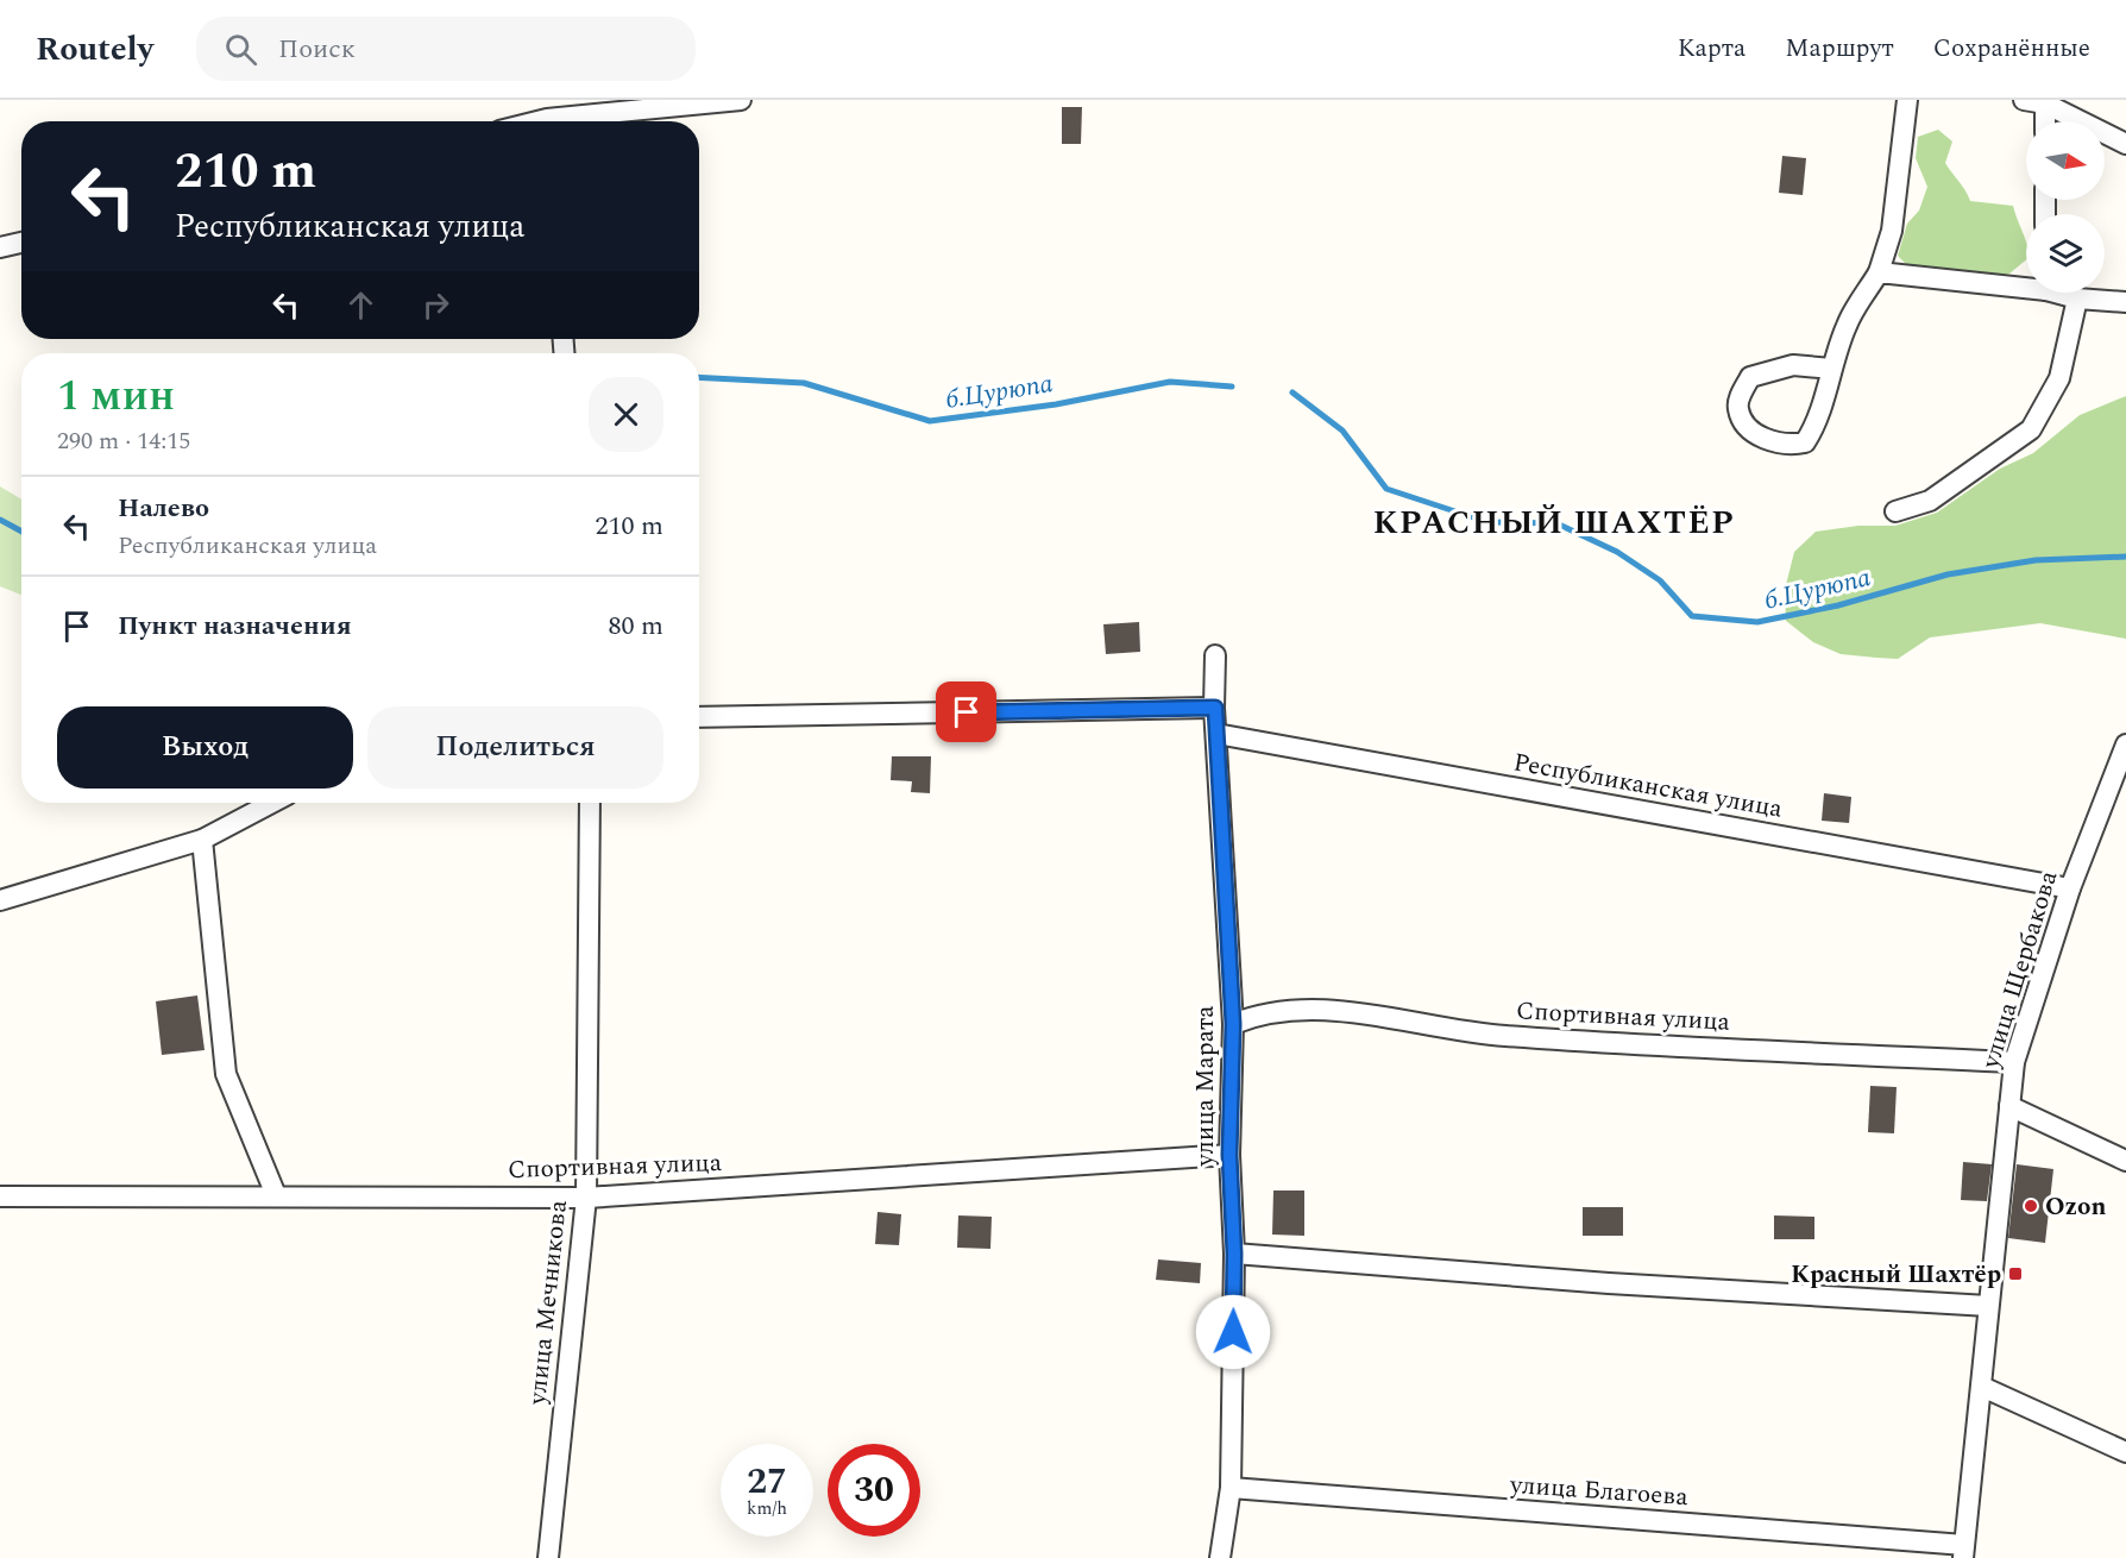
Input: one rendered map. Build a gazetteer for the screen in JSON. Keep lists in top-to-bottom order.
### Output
{
  "streets": {
    "street": [
      "Республиканская улица",
      "улица Щербакова",
      "Спортивная улица",
      "улица Марата",
      "улица Мечникова",
      "улица Благоева"
    ]
  },
  "crossings": [
    ["Республиканская улица", "улица Щербакова"],
    ["Республиканская улица", "улица Марата"],
    ["улица Щербакова", "Спортивная улица"],
    ["улица Щербакова", "улица Благоева"],
    ["Спортивная улица", "улица Марата"],
    ["Спортивная улица", "улица Мечникова"],
    ["улица Марата", "улица Благоева"]
  ],
  "districts": ["КРАСНЫЙ ШАХТЁР"],
  "water": ["б.Цурюпа"],
  "places": {
    "other": ["Ozon"],
    "transit": ["Красный Шахтёр"]
  },
  "north": "right",
  "page": {
    "header": "Routely",
    "search": "Поиск",
    "nav": ["Карта", "Маршрут", "Сохранённые"],
    "turn": ["210 m", "Республиканская улица"],
    "heading": ["1 мин", "290 m · 14:15"],
    "list": [
      {
        "name": "Налево",
        "note": "Республиканская улица",
        "value": "210 m"
      },
      {
        "name": "Пункт назначения",
        "value": "80 m"
      }
    ],
    "buttons": ["Выход", "Поделиться"],
    "speed": "27 km/h",
    "limit": "30"
  }
}
